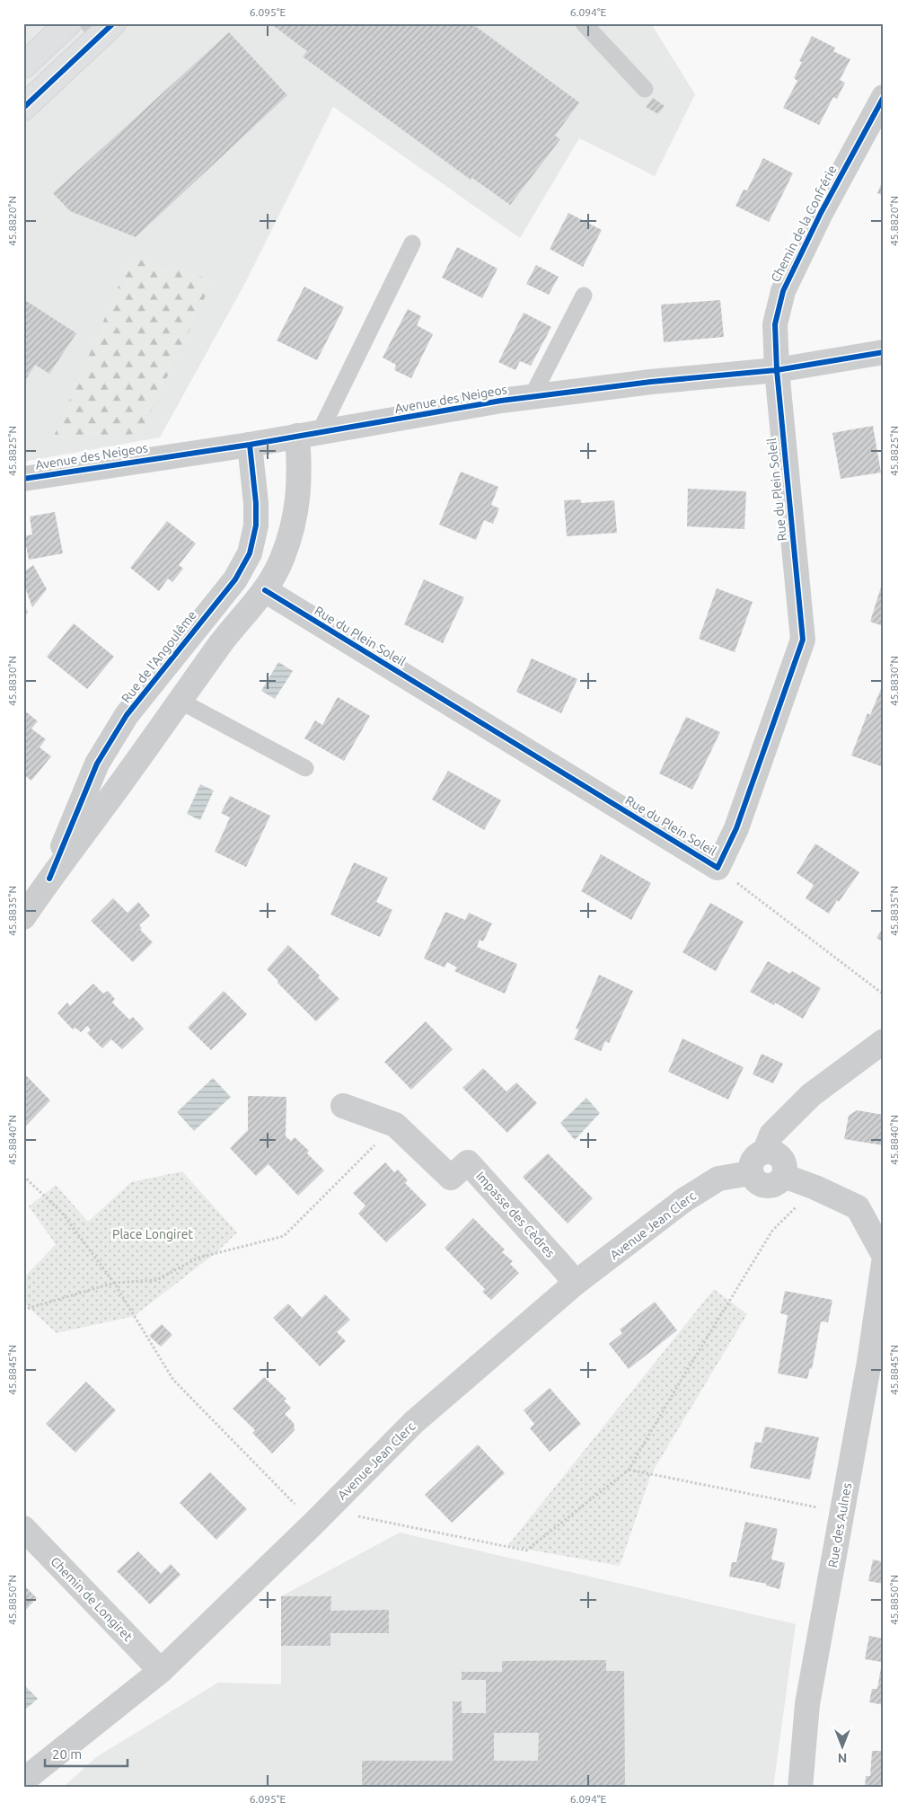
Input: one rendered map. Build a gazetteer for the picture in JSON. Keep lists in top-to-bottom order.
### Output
{
  "streets": {
    "street": [
      "Chemin de la Confrérie",
      "Avenue des Neigeos",
      "Rue du Plein Soleil",
      "Rue de l'Angoulême",
      "Impasse des Cèdres",
      "Avenue Jean Clerc",
      "Rue des Aulnes",
      "Chemin de Longiret"
    ]
  },
  "crossings": [
    ["Chemin de la Confrérie", "Avenue des Neigeos"],
    ["Chemin de la Confrérie", "Rue du Plein Soleil"],
    ["Avenue des Neigeos", "Rue du Plein Soleil"],
    ["Avenue des Neigeos", "Rue de l'Angoulême"],
    ["Rue du Plein Soleil", "Rue de l'Angoulême"],
    ["Impasse des Cèdres", "Avenue Jean Clerc"],
    ["Avenue Jean Clerc", "Chemin de Longiret"]
  ],
  "parks": ["Place Longiret"],
  "scale_bar": "20 m",
  "north": "bottom",
  "coordinates": [
    "6.095°E",
    "6.094°E",
    "45.8820°N",
    "45.8825°N",
    "45.8830°N",
    "45.8835°N",
    "45.8840°N",
    "45.8845°N",
    "45.8850°N"
  ]
}
